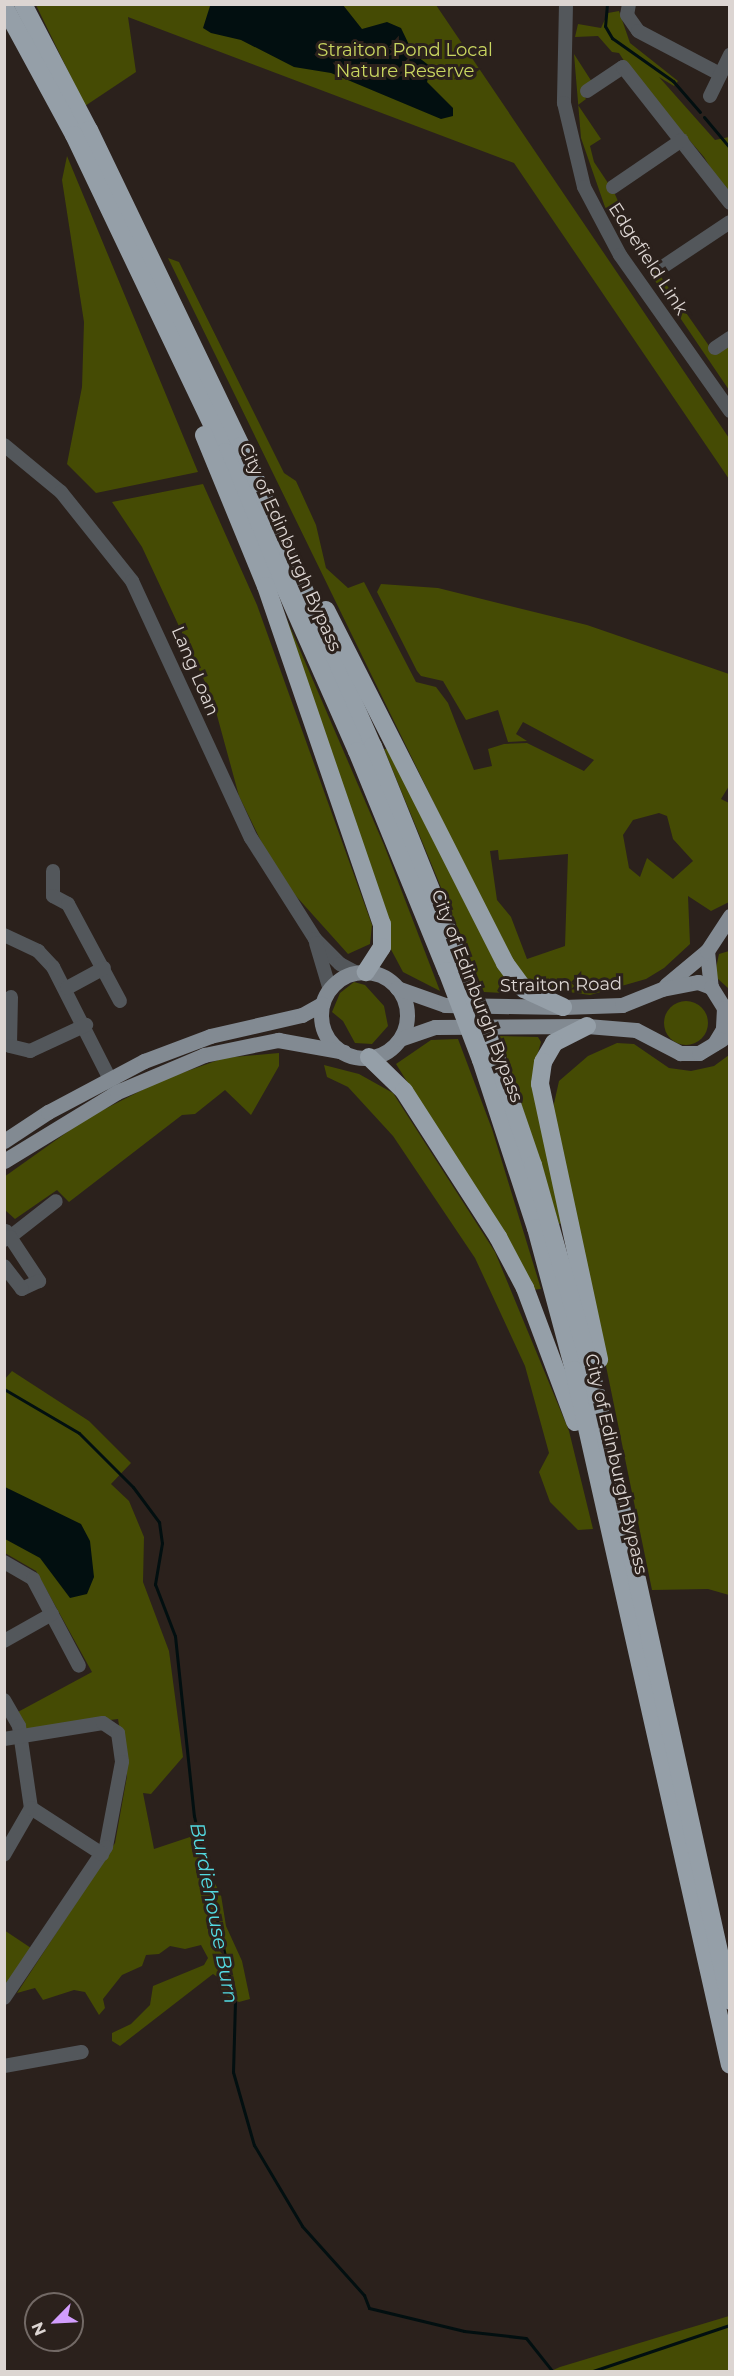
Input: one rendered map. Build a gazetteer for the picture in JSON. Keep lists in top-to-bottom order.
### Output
{
  "streets": {
    "highway": ["City of Edinburgh Bypass"],
    "main road": ["Straiton Road"],
    "street": ["Edgefield Link", "Lang Loan"]
  },
  "crossings": [
    ["Lang Loan", "Straiton Road"]
  ],
  "water": ["Burdiehouse Burn"],
  "parks": ["Straiton Pond Local Nature Reserve"],
  "north": "bottom left"
}
